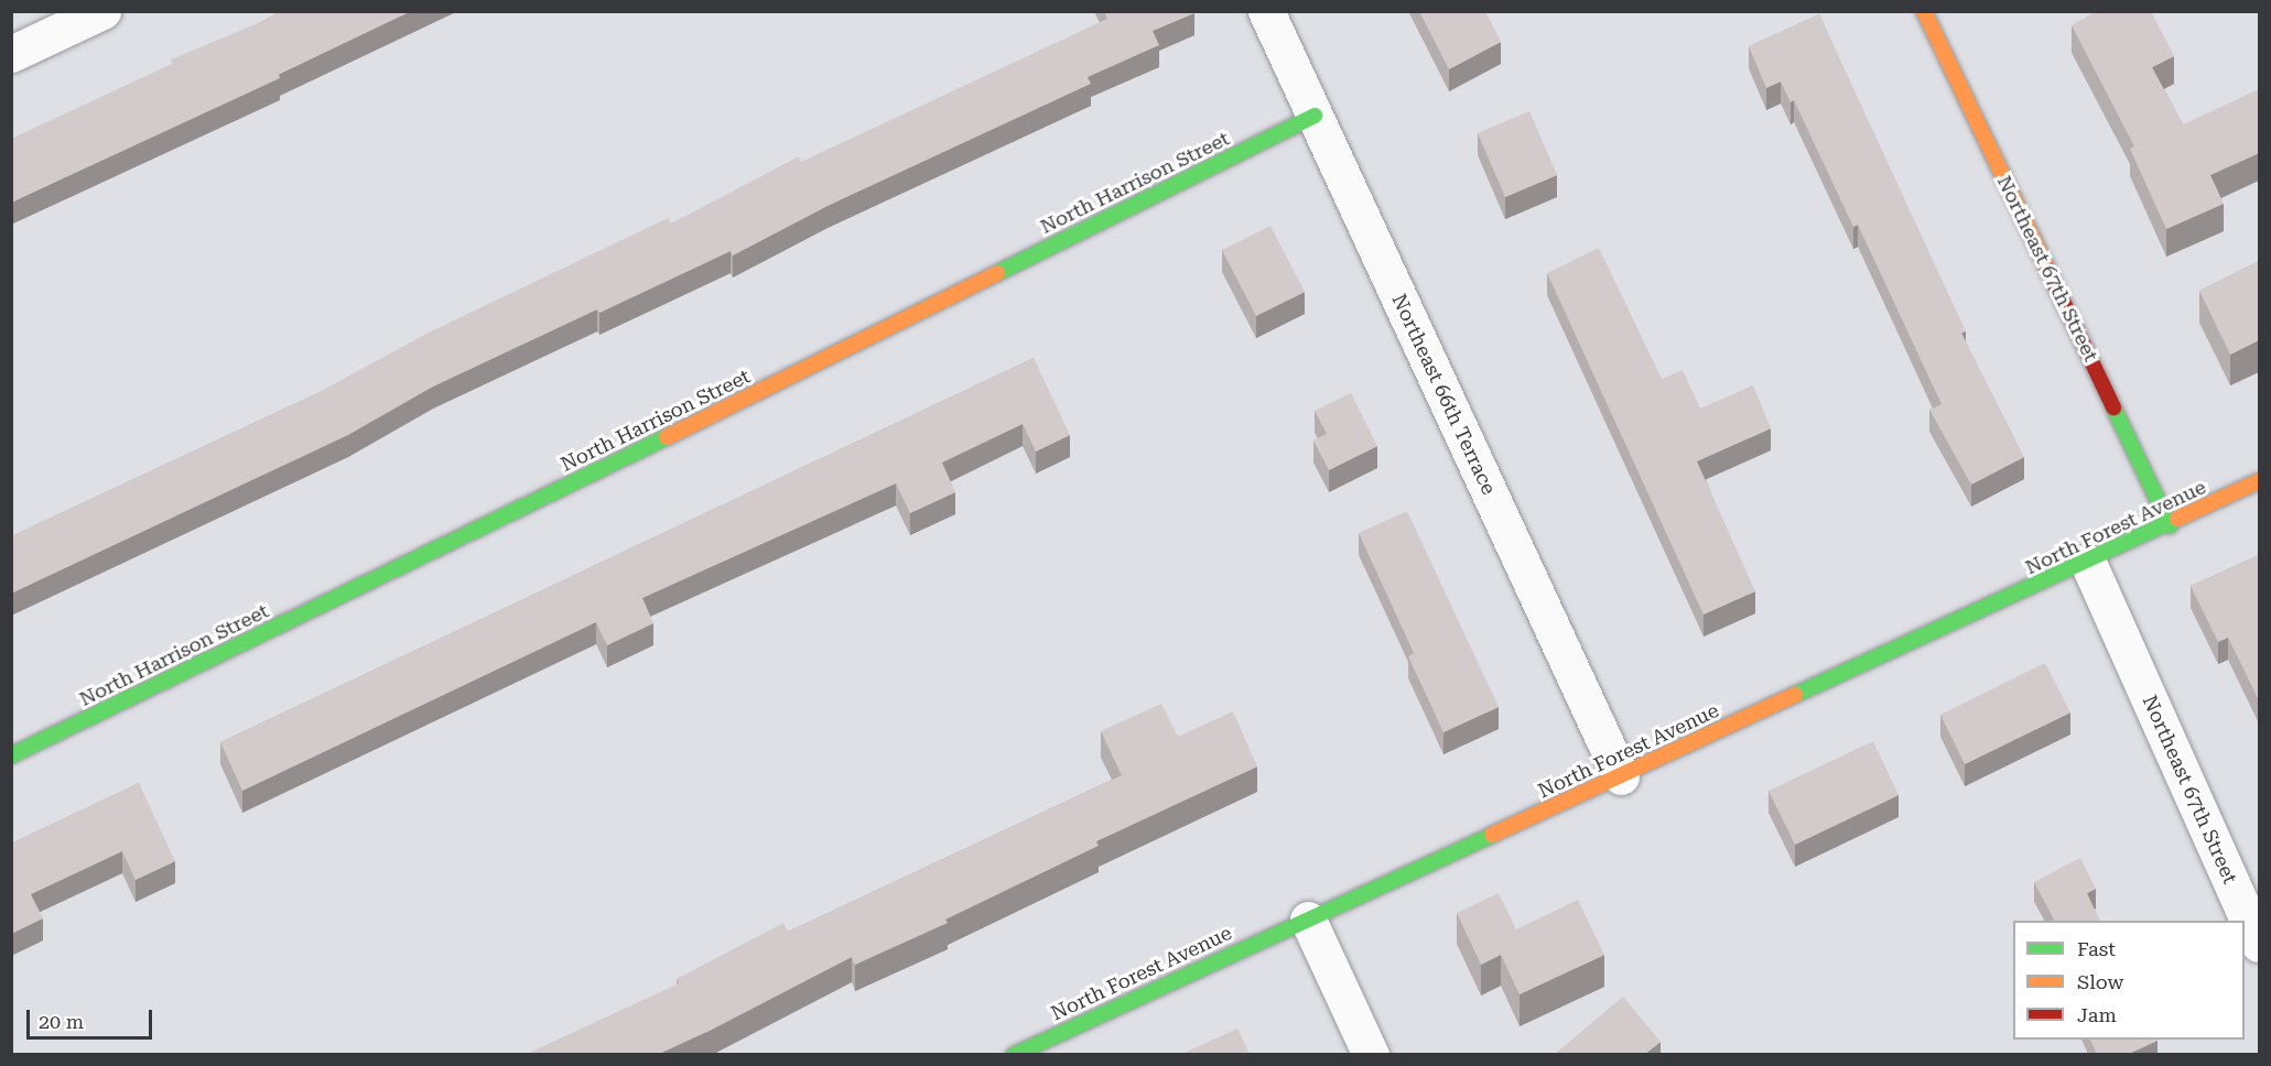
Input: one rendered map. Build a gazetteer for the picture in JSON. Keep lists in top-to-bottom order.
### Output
{
  "streets": {
    "street": [
      "North Harrison Street",
      "Northeast 67th Street",
      "Northeast 66th Terrace",
      "North Forest Avenue"
    ]
  },
  "crossings": [
    ["North Harrison Street", "Northeast 66th Terrace"],
    ["Northeast 67th Street", "North Forest Avenue"],
    ["Northeast 66th Terrace", "North Forest Avenue"]
  ],
  "legend": ["Fast", "Slow", "Jam"],
  "scale_bar": "20 m"
}
